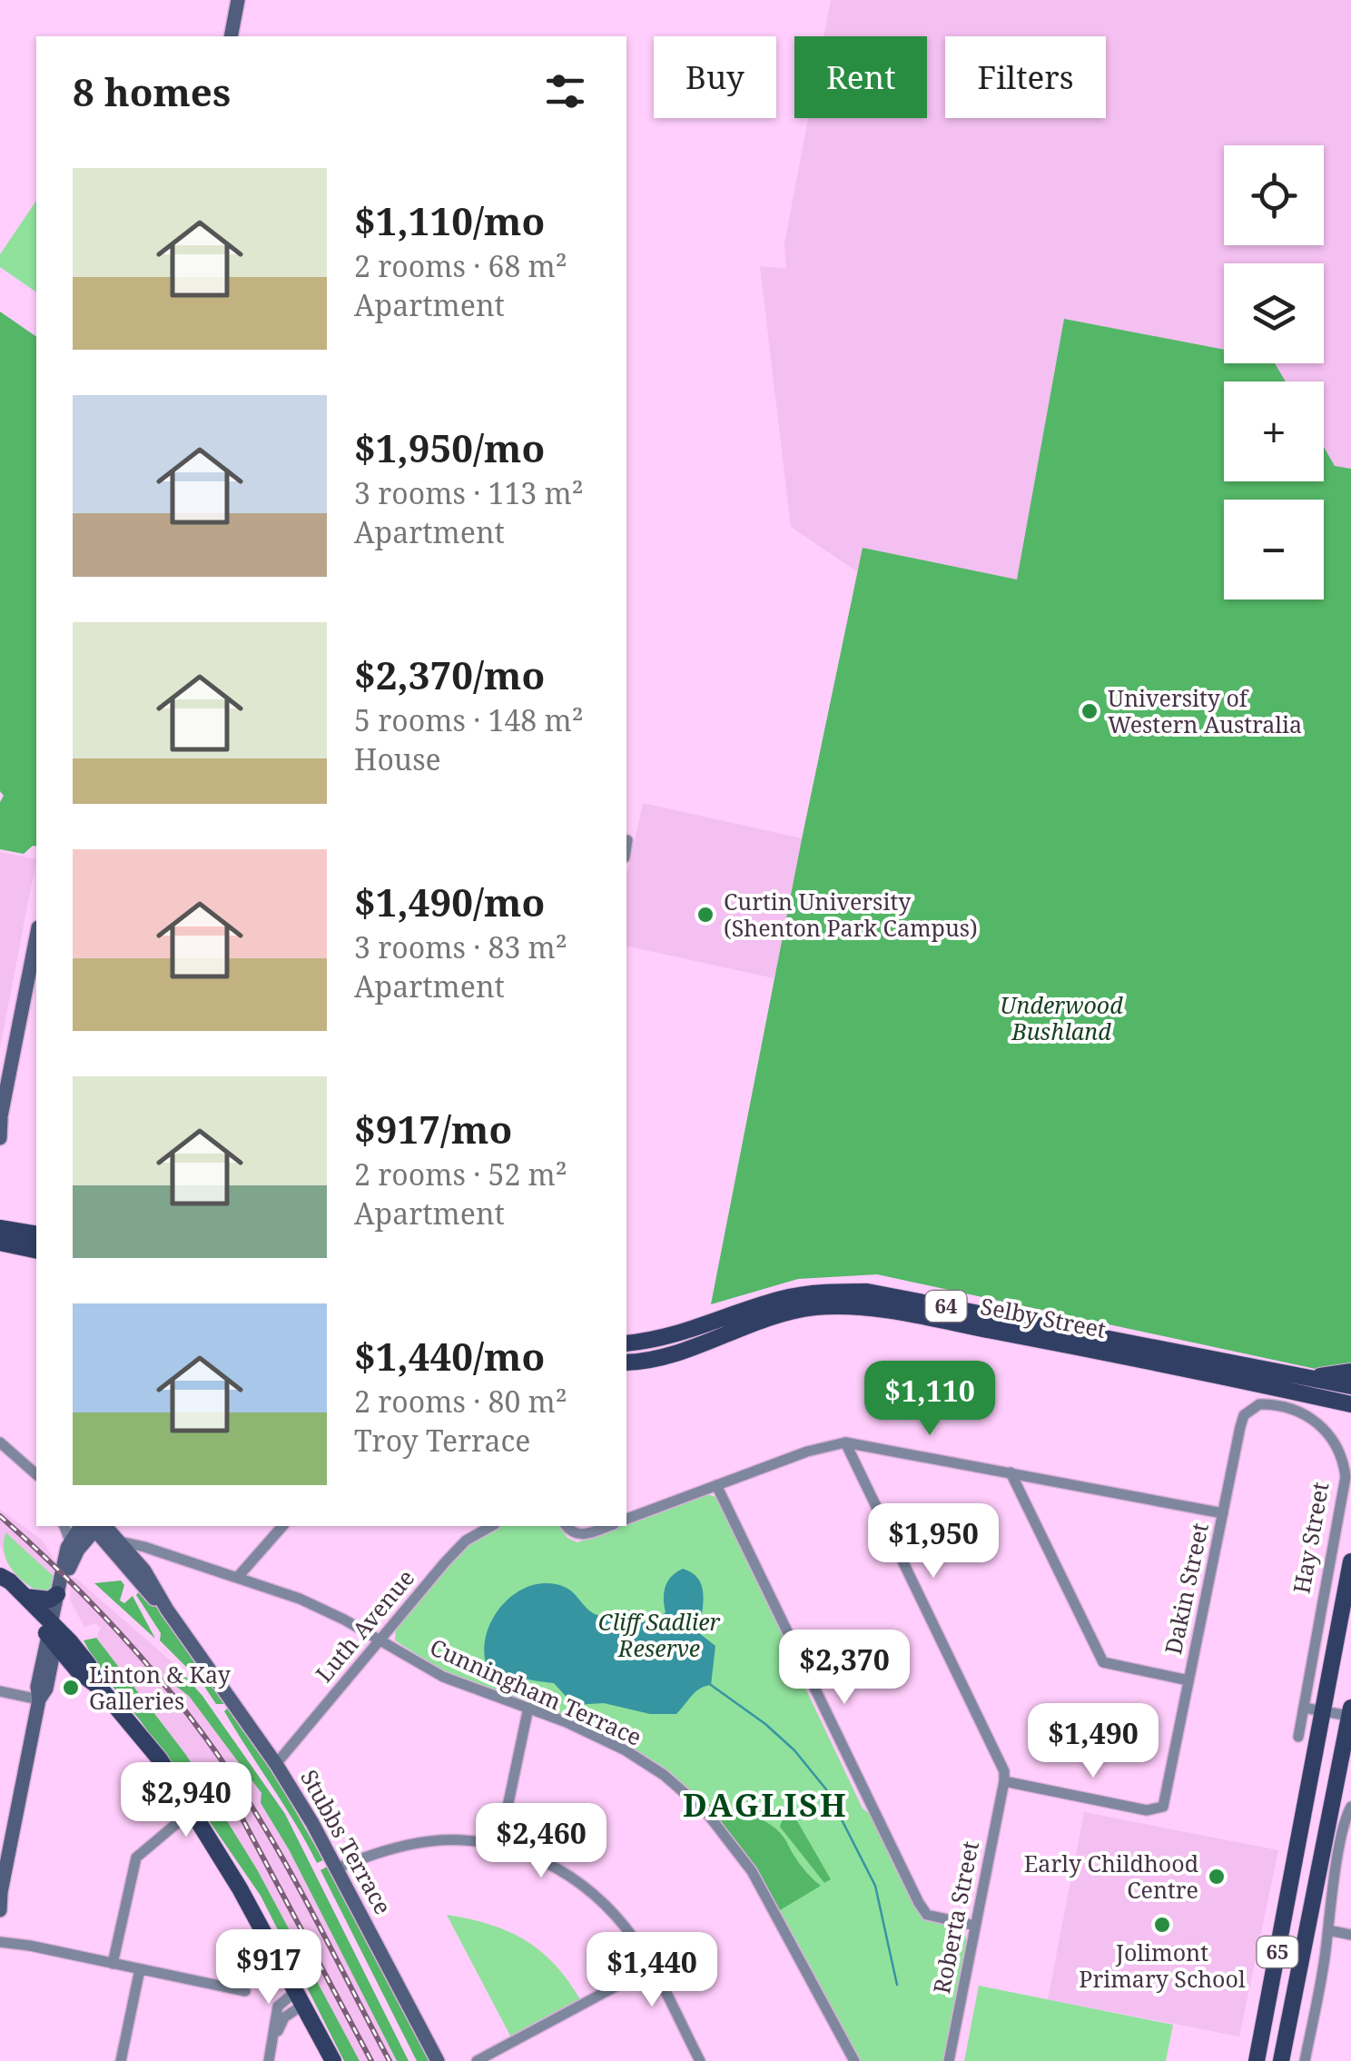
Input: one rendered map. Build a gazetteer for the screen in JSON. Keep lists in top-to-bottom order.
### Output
{
  "streets": {
    "main road": [
      "64",
      "Selby Street",
      "Hay Street",
      "65"
    ],
    "street": [
      "Dakin Street",
      "Luth Avenue",
      "Cunningham Terrace",
      "Stubbs Terrace",
      "Roberta Street"
    ]
  },
  "crossings": [
    ["Hay Street", "Dakin Street"],
    ["Dakin Street", "Roberta Street"],
    ["Luth Avenue", "Cunningham Terrace"],
    ["Luth Avenue", "Stubbs Terrace"],
    ["Cunningham Terrace", "Stubbs Terrace"]
  ],
  "districts": ["DAGLISH"],
  "parks": ["Underwood Bushland", "Cliff Sadlier Reserve"],
  "places": [
    "University of Western Australia",
    "Curtin University (Shenton Park Campus)",
    "Linton & Kay Galleries",
    "Early Childhood Centre",
    "Jolimont Primary School"
  ],
  "page": {
    "chip": ["Buy", "Rent", "Filters"],
    "heading": "8 homes",
    "map_buttons": ["+", "−"],
    "list": [
      {
        "name": "$1,110/mo",
        "note": "2 rooms · 68 m² · Apartment"
      },
      {
        "name": "$1,950/mo",
        "note": "3 rooms · 113 m² · Apartment"
      },
      {
        "name": "$2,370/mo",
        "note": "5 rooms · 148 m² · House"
      },
      {
        "name": "$1,490/mo",
        "note": "3 rooms · 83 m² · Apartment"
      },
      {
        "name": "$917/mo",
        "note": "2 rooms · 52 m² · Apartment"
      },
      {
        "name": "$1,440/mo",
        "note": "2 rooms · 80 m² · Troy Terrace"
      }
    ],
    "price": [
      "$1,110",
      "$1,950",
      "$2,370",
      "$1,490",
      "$2,940",
      "$2,460",
      "$917",
      "$1,440"
    ]
  }
}
